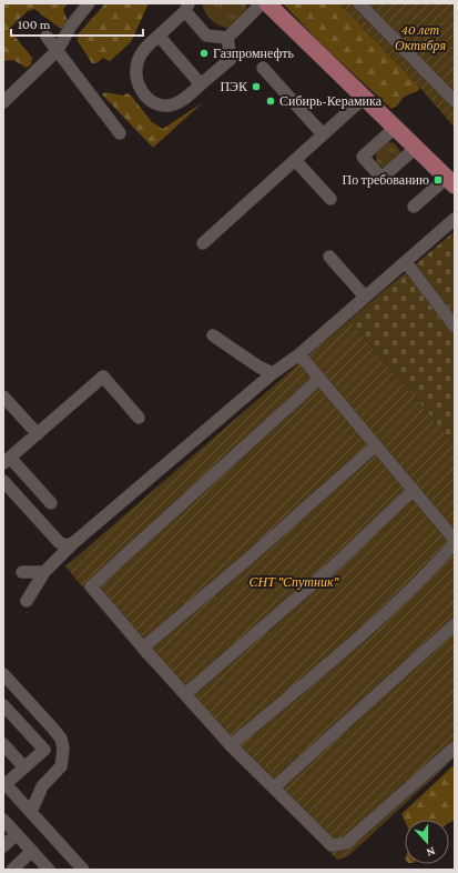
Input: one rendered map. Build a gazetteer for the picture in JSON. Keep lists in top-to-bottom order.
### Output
{
  "parks": ["40 лет Октября", "СНТ \"Спутник\""],
  "places": {
    "other": ["Газпромнефть", "ПЭК", "Сибирь-Керамика"],
    "transit": ["По требованию"]
  },
  "scale_bar": "100 m",
  "north": "bottom"
}
